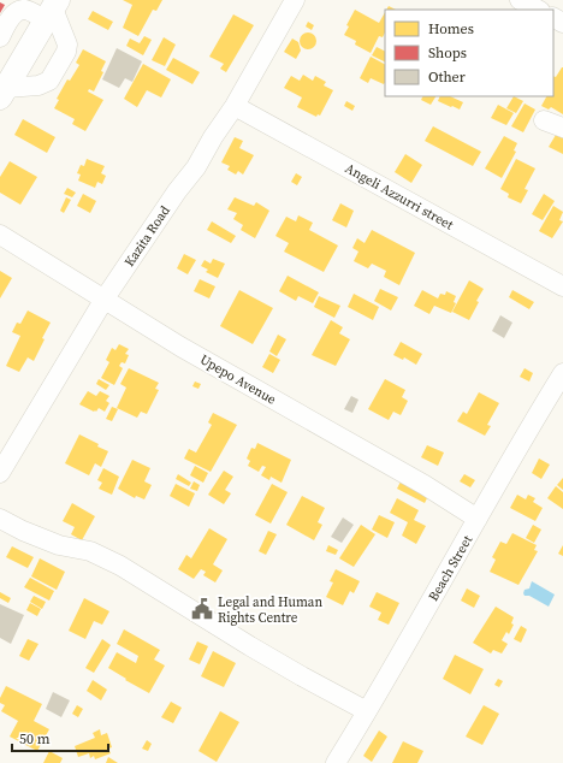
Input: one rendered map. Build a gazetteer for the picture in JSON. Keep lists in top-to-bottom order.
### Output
{
  "streets": {
    "street": [
      "Angeli Azzurri street",
      "Kazita Road",
      "Upepo Avenue",
      "Beach Street"
    ]
  },
  "crossings": [
    ["Angeli Azzurri street", "Kazita Road"],
    ["Kazita Road", "Upepo Avenue"],
    ["Upepo Avenue", "Beach Street"]
  ],
  "places": {
    "public building": ["Legal and Human Rights Centre"]
  },
  "legend": ["Homes", "Shops", "Other"],
  "scale_bar": "50 m"
}
